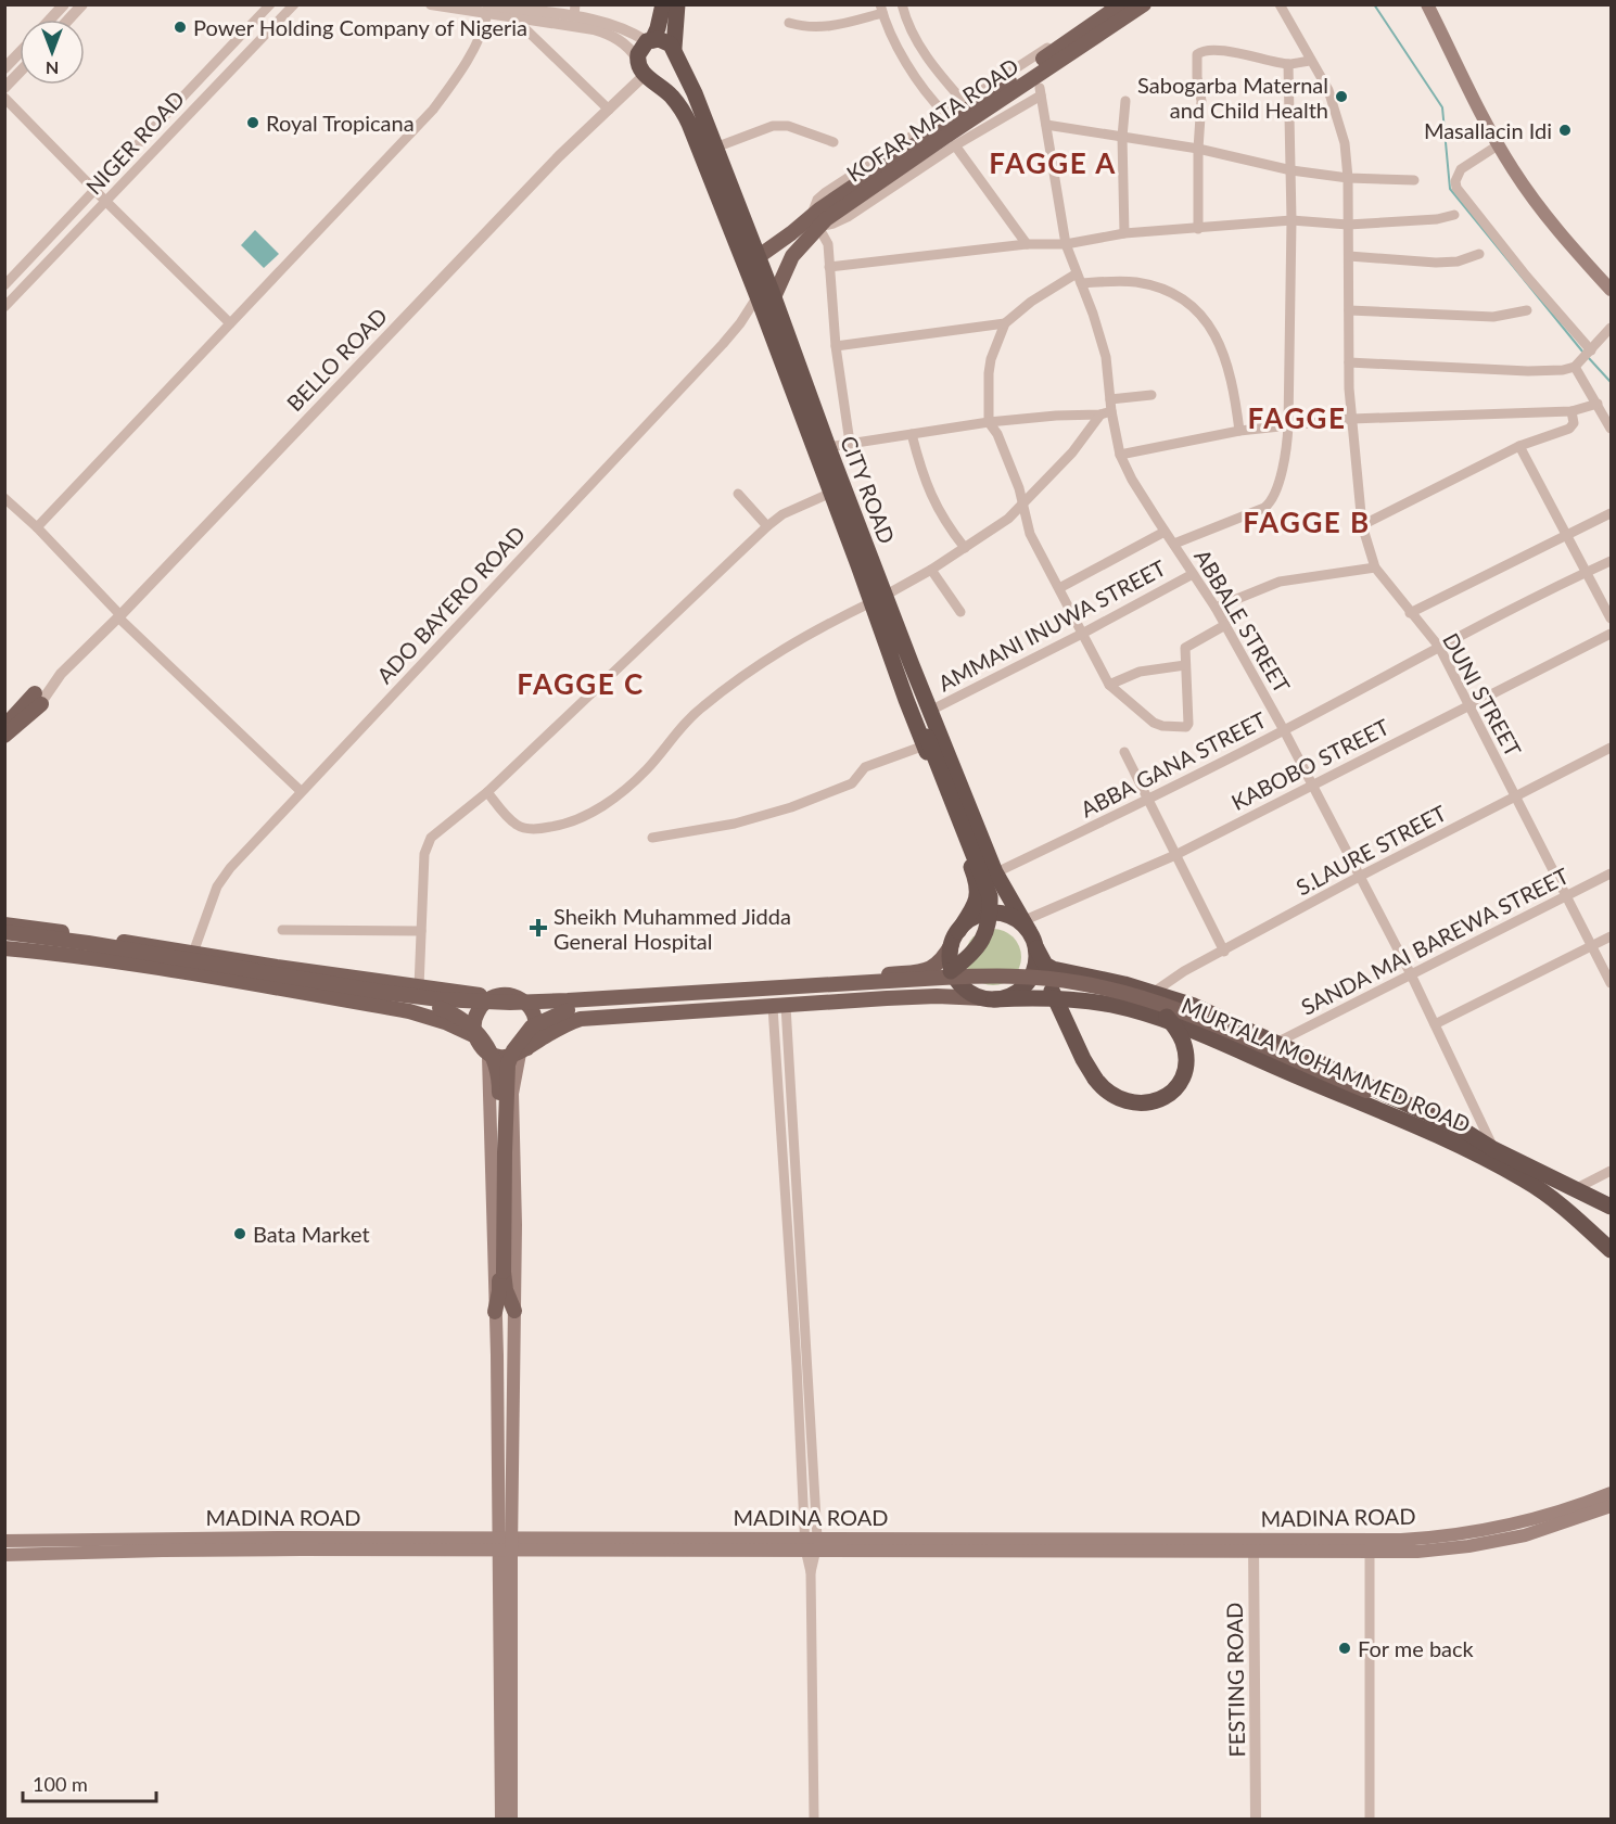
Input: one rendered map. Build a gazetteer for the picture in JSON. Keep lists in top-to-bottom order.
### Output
{
  "streets": {
    "highway": ["CITY ROAD", "MURTALA MOHAMMED ROAD"],
    "main road": ["KOFAR MATA ROAD", "MADINA ROAD"],
    "street": [
      "NIGER ROAD",
      "BELLO ROAD",
      "ADO BAYERO ROAD",
      "ABBALE STREET",
      "AMMANI INUWA STREET",
      "DUNI STREET",
      "ABBA GANA STREET",
      "KABOBO STREET",
      "S.LAURE STREET",
      "SANDA MAI BAREWA STREET",
      "FESTING ROAD"
    ]
  },
  "crossings": [
    ["KOFAR MATA ROAD", "CITY ROAD"],
    ["KOFAR MATA ROAD", "ADO BAYERO ROAD"],
    ["BELLO ROAD", "CITY ROAD"],
    ["CITY ROAD", "ADO BAYERO ROAD"],
    ["CITY ROAD", "AMMANI INUWA STREET"],
    ["CITY ROAD", "ABBA GANA STREET"],
    ["CITY ROAD", "KABOBO STREET"],
    ["CITY ROAD", "MURTALA MOHAMMED ROAD"],
    ["ABBALE STREET", "AMMANI INUWA STREET"],
    ["ABBALE STREET", "ABBA GANA STREET"],
    ["ABBALE STREET", "KABOBO STREET"],
    ["ABBALE STREET", "S.LAURE STREET"],
    ["ABBALE STREET", "SANDA MAI BAREWA STREET"],
    ["ABBALE STREET", "MURTALA MOHAMMED ROAD"],
    ["DUNI STREET", "ABBA GANA STREET"],
    ["DUNI STREET", "KABOBO STREET"],
    ["DUNI STREET", "S.LAURE STREET"],
    ["DUNI STREET", "SANDA MAI BAREWA STREET"],
    ["KABOBO STREET", "MURTALA MOHAMMED ROAD"],
    ["S.LAURE STREET", "MURTALA MOHAMMED ROAD"],
    ["SANDA MAI BAREWA STREET", "MURTALA MOHAMMED ROAD"],
    ["MADINA ROAD", "FESTING ROAD"]
  ],
  "districts": [
    "FAGGE A",
    "FAGGE",
    "FAGGE B",
    "FAGGE C"
  ],
  "places": {
    "other": [
      "Power Holding Company of Nigeria",
      "Sabogarba Maternal and Child Health",
      "Royal Tropicana",
      "Masallacin Idi",
      "Bata Market",
      "For me back"
    ],
    "health": ["Sheikh Muhammed Jidda General Hospital"]
  },
  "scale_bar": "100 m",
  "north": "bottom"
}
